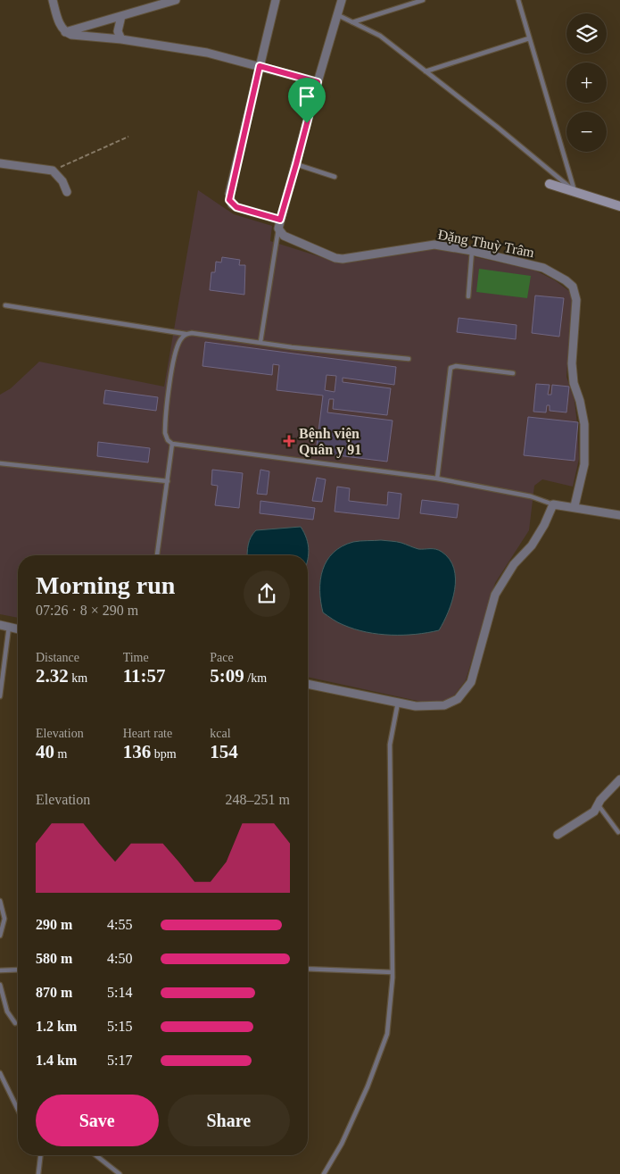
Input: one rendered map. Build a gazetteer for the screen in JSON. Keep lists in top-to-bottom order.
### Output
{
  "streets": {
    "street": ["Đặng Thuỳ Trâm"]
  },
  "places": {
    "health": ["Bệnh viện Quân y 91"]
  },
  "page": {
    "map_buttons": ["+", "−"],
    "heading": ["Morning run", "07:26 · 8 × 290 m"],
    "stats": [
      ["Distance", "2.32 km"],
      ["Time", "11:57"],
      ["Pace", "5:09 /km"],
      ["Elevation", "40 m"],
      ["Heart rate", "136 bpm"],
      ["kcal", "154"]
    ],
    "chart": ["Elevation", "248–251 m"],
    "list": [
      {
        "name": "290 m",
        "note": "4:55"
      },
      {
        "name": "580 m",
        "note": "4:50"
      },
      {
        "name": "870 m",
        "note": "5:14"
      },
      {
        "name": "1.2 km",
        "note": "5:15"
      },
      {
        "name": "1.4 km",
        "note": "5:17"
      }
    ],
    "buttons": ["Save", "Share"]
  }
}
